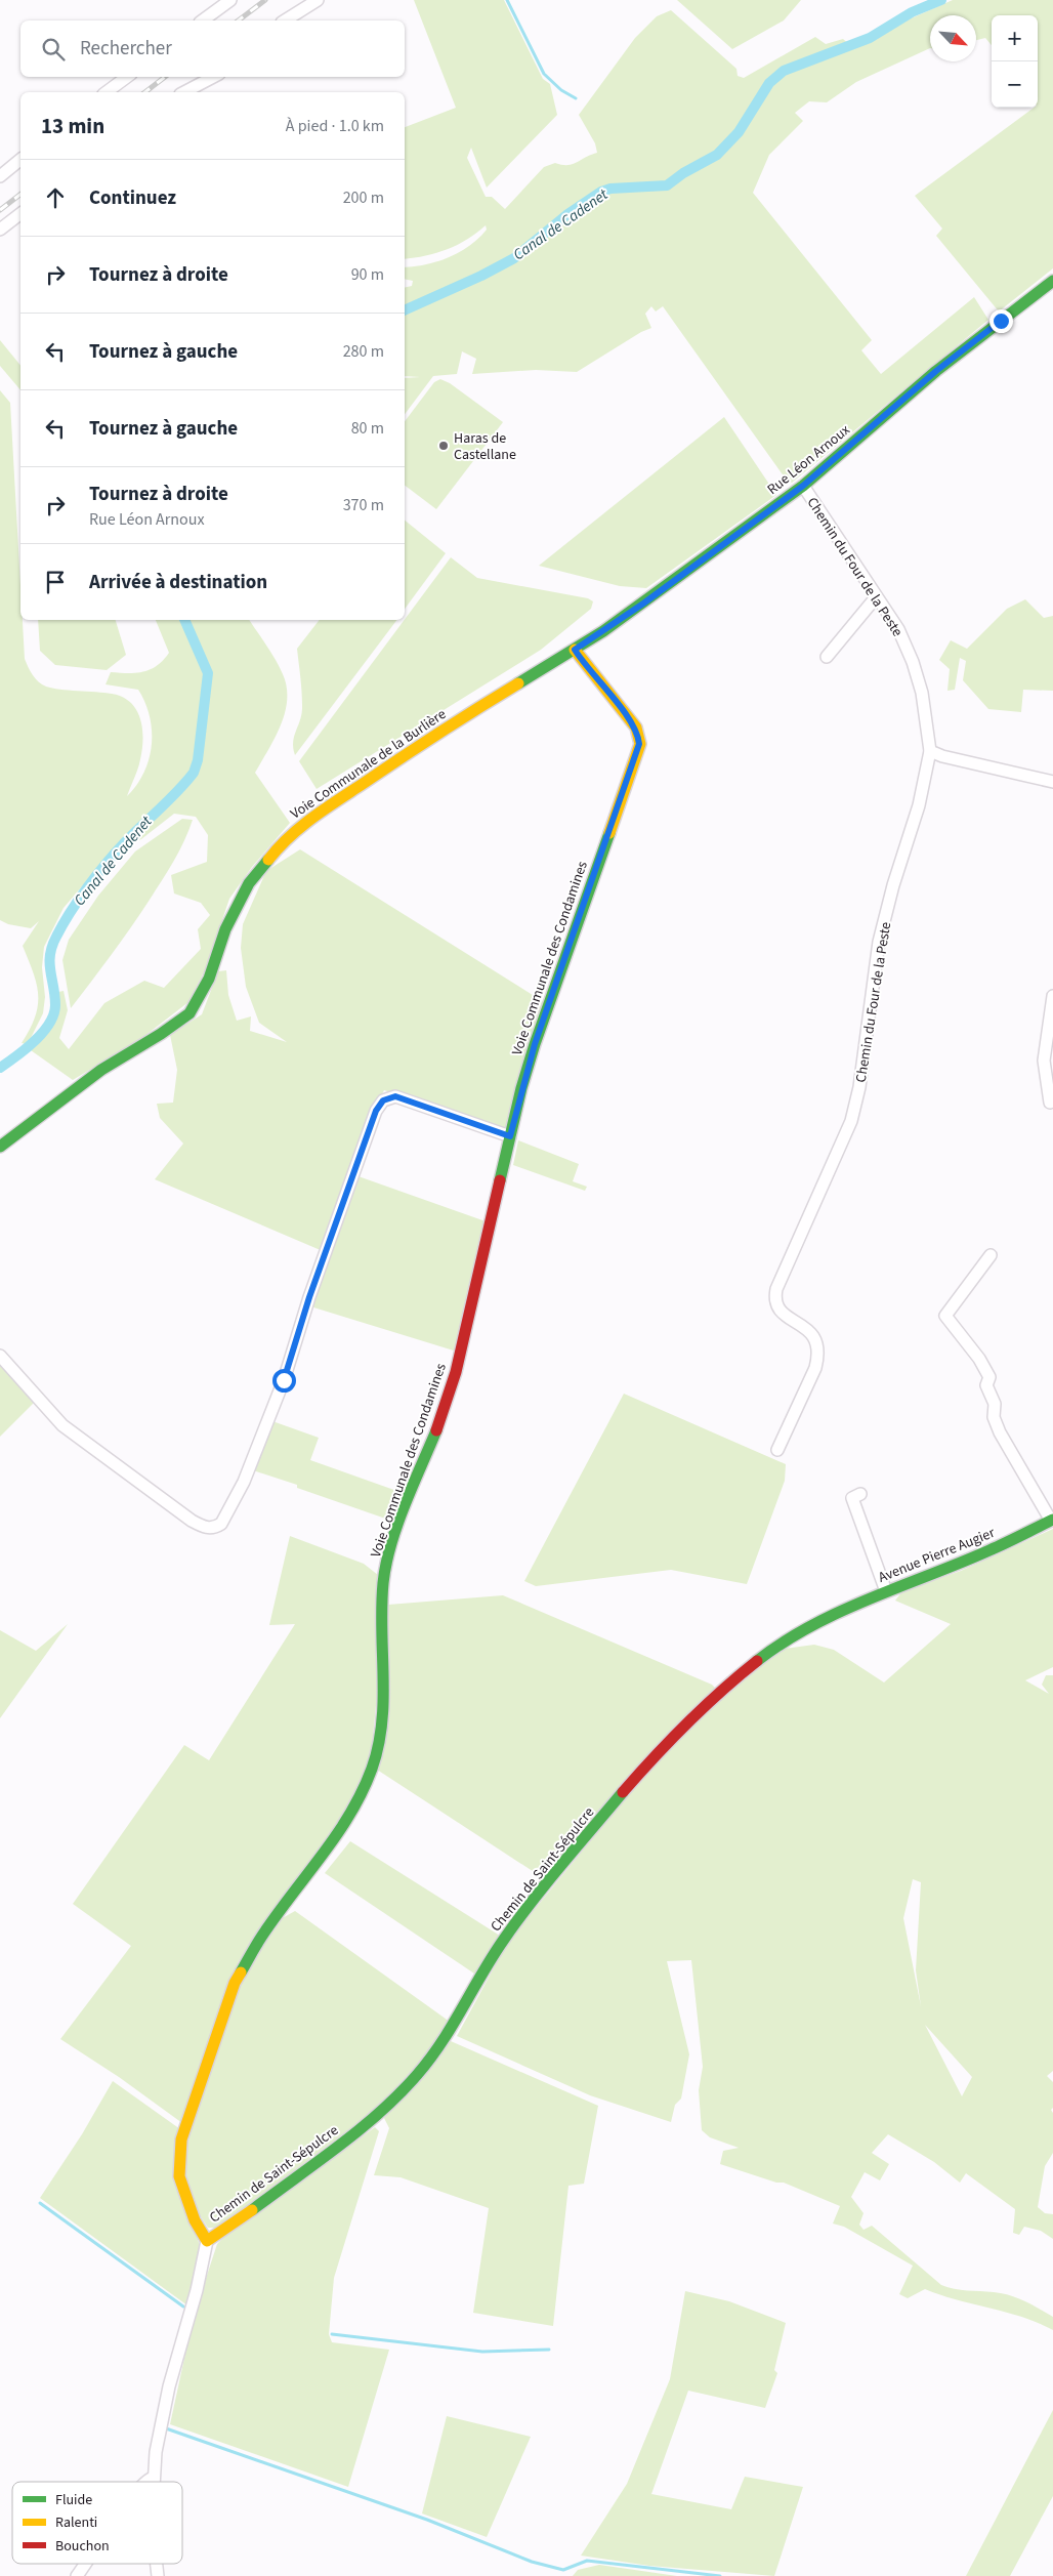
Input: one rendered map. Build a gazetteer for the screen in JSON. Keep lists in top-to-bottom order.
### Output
{
  "streets": {
    "street": [
      "Rue Léon Arnoux",
      "Chemin du Four de la Peste",
      "Voie Communale de la Burlière",
      "Voie Communale des Condamines",
      "Avenue Pierre Augier",
      "Chemin de Saint-Sépulcre"
    ]
  },
  "crossings": [
    ["Rue Léon Arnoux", "Chemin du Four de la Peste"],
    ["Rue Léon Arnoux", "Voie Communale de la Burlière"],
    ["Rue Léon Arnoux", "Voie Communale des Condamines"],
    ["Voie Communale de la Burlière", "Voie Communale des Condamines"],
    ["Voie Communale des Condamines", "Chemin de Saint-Sépulcre"],
    ["Avenue Pierre Augier", "Chemin de Saint-Sépulcre"]
  ],
  "water": ["Canal de Cadenet"],
  "places": ["Haras de Castellane"],
  "legend": ["Fluide", "Ralenti", "Bouchon"],
  "north": "bottom right",
  "page": {
    "map_buttons": ["+", "−"],
    "search": "Rechercher",
    "heading": ["13 min", "À pied · 1.0 km"],
    "list": [
      ["Continuez", "200 m"],
      ["Tournez à droite", "90 m"],
      ["Tournez à gauche", "280 m"],
      ["Tournez à gauche", "80 m"],
      ["Tournez à droite", "Rue Léon Arnoux", "370 m"],
      "Arrivée à destination"
    ]
  }
}
